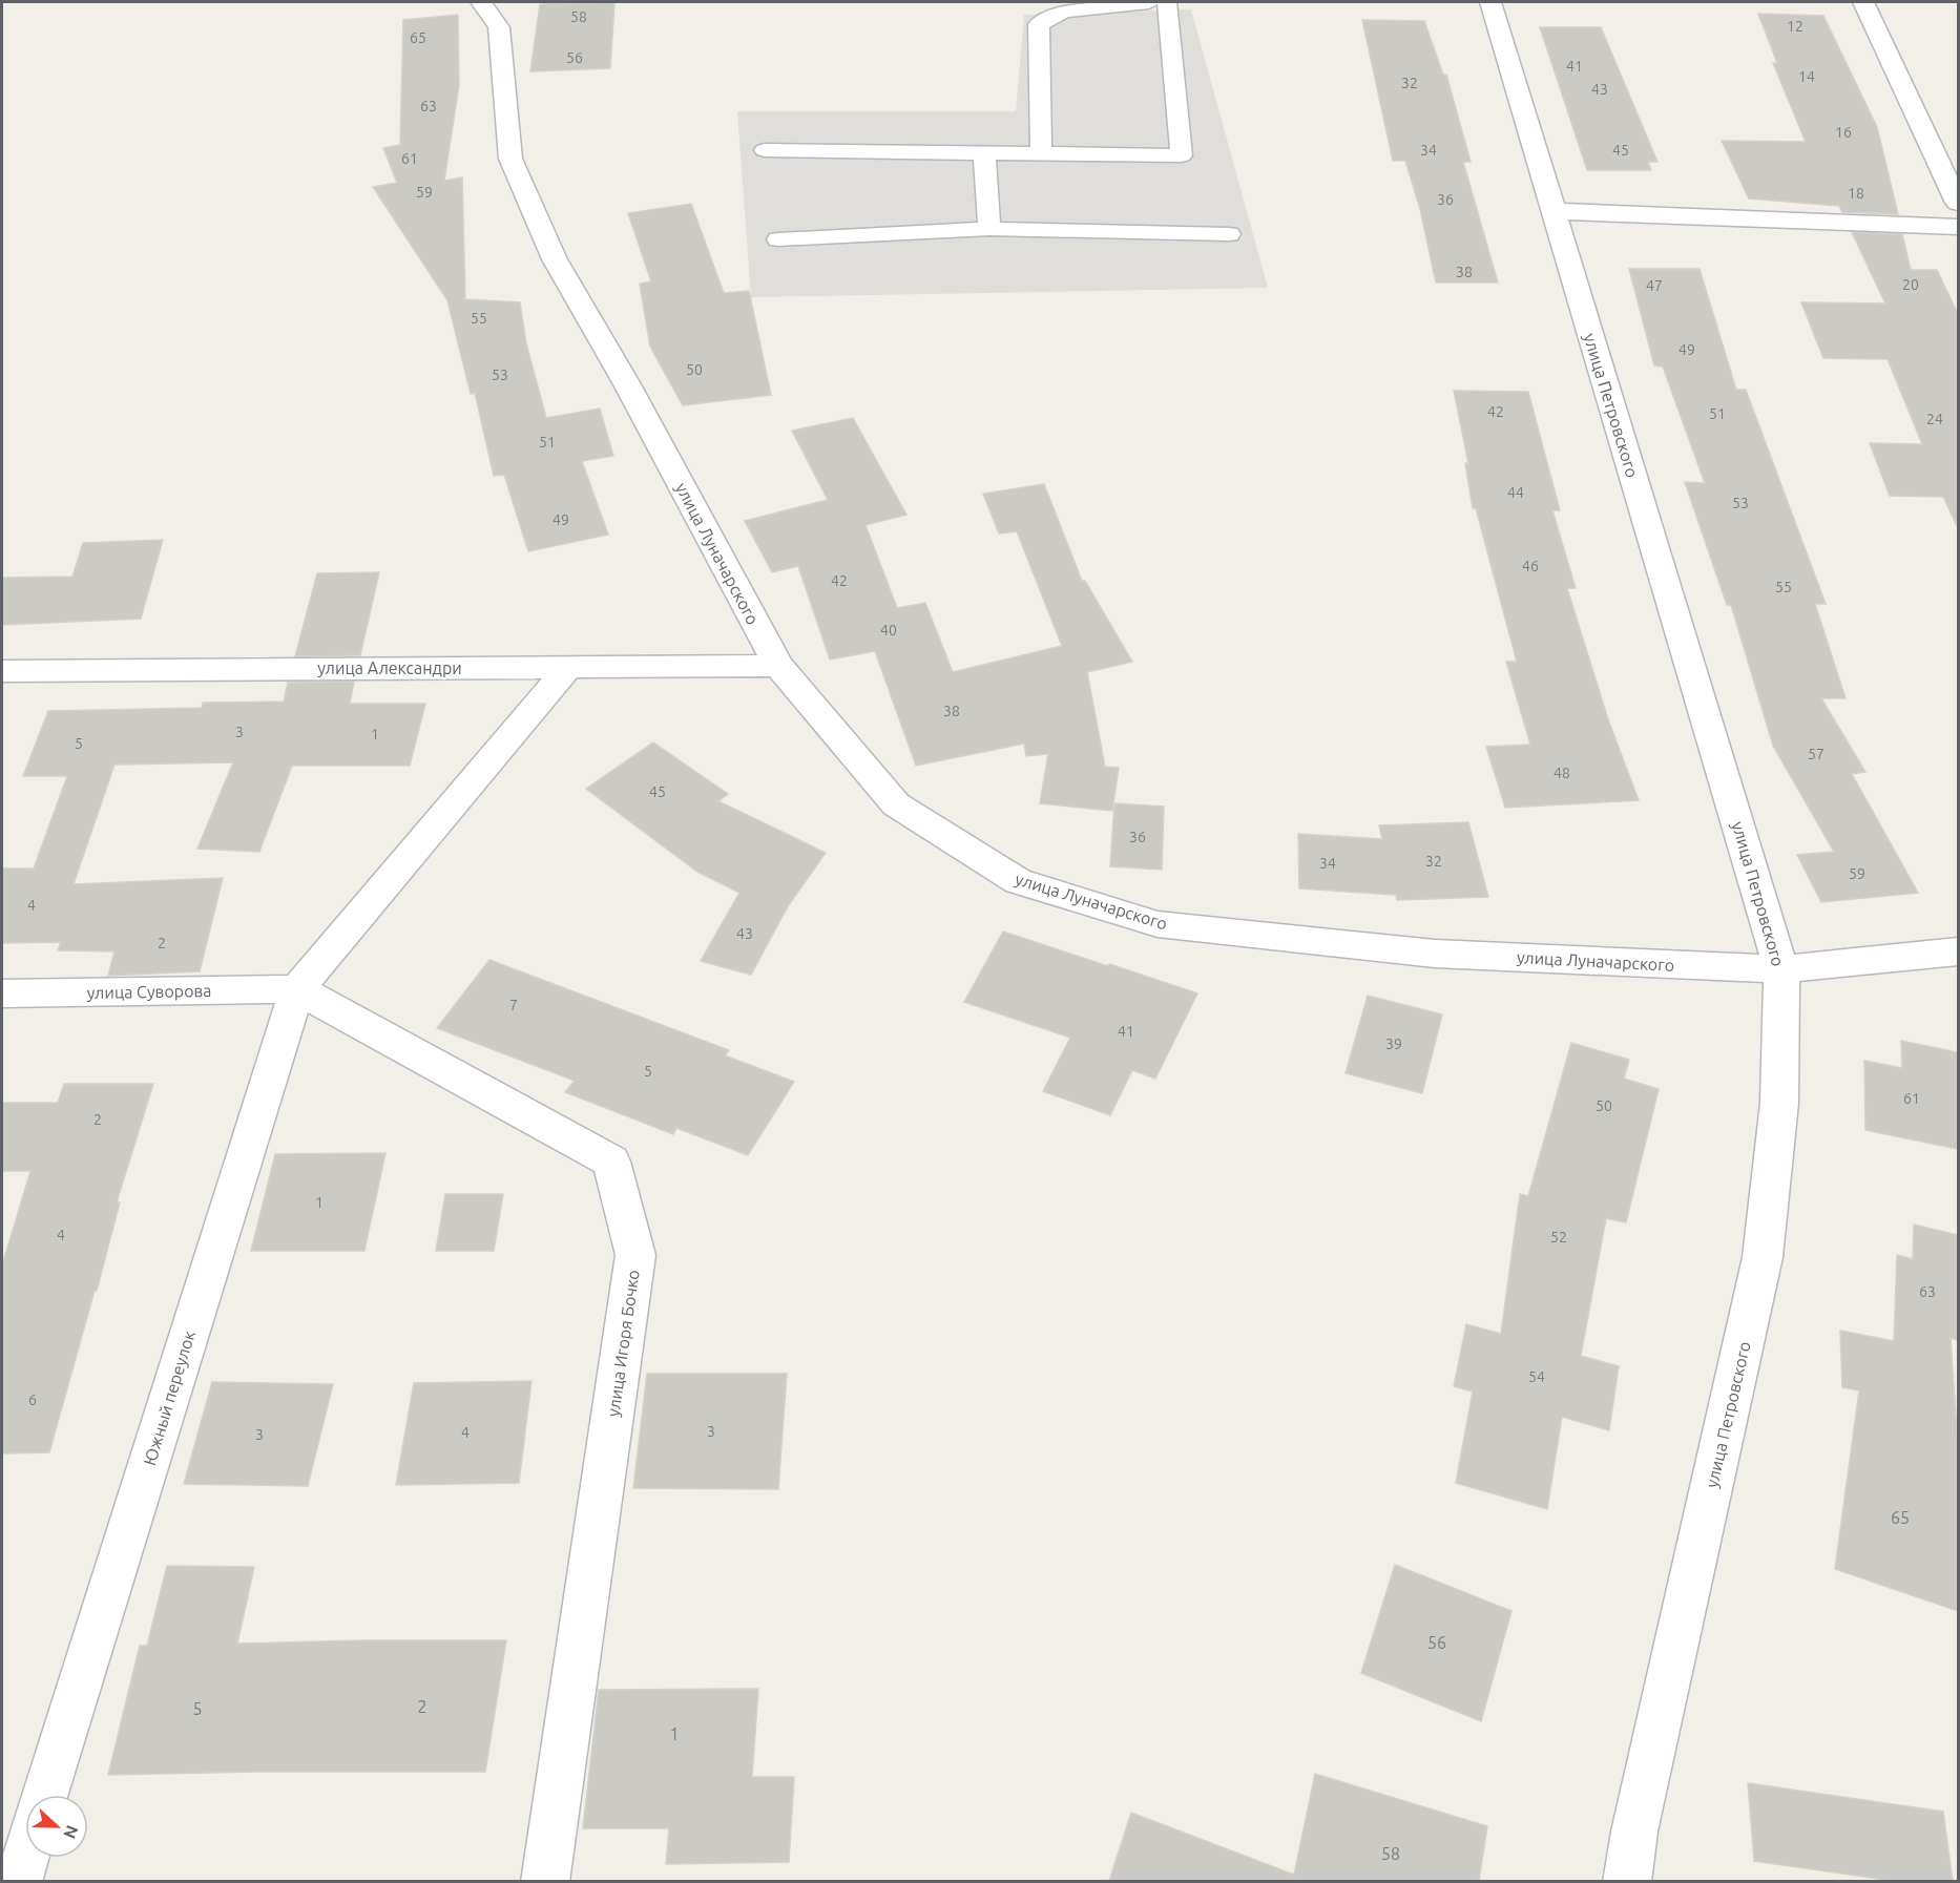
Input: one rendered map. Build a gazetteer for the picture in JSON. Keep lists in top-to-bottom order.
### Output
{
  "streets": {
    "street": [
      "улица Петровского",
      "улица Луначарского",
      "улица Александри",
      "улица Суворова",
      "улица Игоря Бочко",
      "Южный переулок"
    ]
  },
  "crossings": [
    ["улица Петровского", "улица Луначарского"],
    ["улица Луначарского", "улица Александри"],
    ["улица Суворова", "улица Игоря Бочко"],
    ["улица Суворова", "Южный переулок"],
    ["улица Игоря Бочко", "Южный переулок"]
  ],
  "house_numbers": [
    "58",
    "12",
    "65",
    "56",
    "41",
    "14",
    "32",
    "43",
    "63",
    "16",
    "34",
    "45",
    "61",
    "59",
    "18",
    "36",
    "38",
    "20",
    "47",
    "55",
    "49",
    "50",
    "53",
    "42",
    "51",
    "24",
    "51",
    "44",
    "53",
    "49",
    "46",
    "42",
    "55",
    "40",
    "38",
    "3",
    "1",
    "5",
    "57",
    "48",
    "45",
    "36",
    "32",
    "34",
    "59",
    "4",
    "43",
    "2",
    "7",
    "41",
    "39",
    "5",
    "61",
    "50",
    "2",
    "1",
    "4",
    "52",
    "63",
    "54",
    "6",
    "3",
    "4",
    "3",
    "65",
    "56",
    "2",
    "5",
    "1",
    "58"
  ],
  "north": "right"
}
